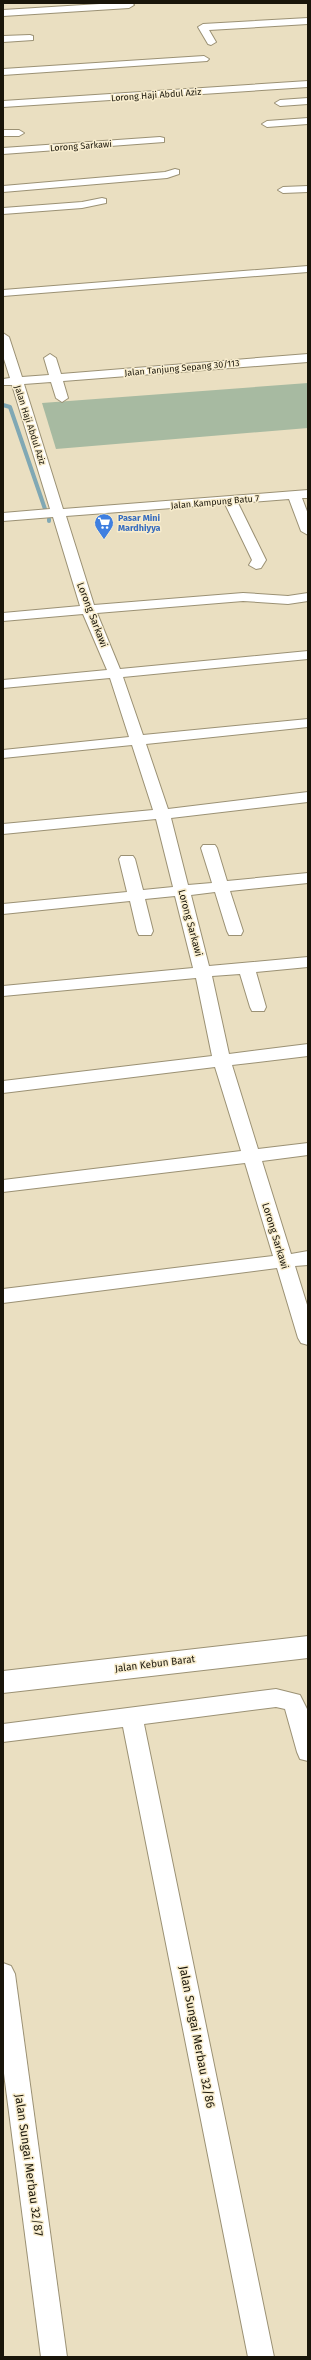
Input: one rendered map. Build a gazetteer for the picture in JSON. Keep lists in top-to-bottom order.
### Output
{
  "streets": {
    "main road": ["Jalan Kebun Barat"],
    "street": [
      "Lorong Haji Abdul Aziz",
      "Lorong Sarkawi",
      "Jalan Tanjung Sepang 30/113",
      "Jalan Haji Abdul Aziz",
      "Jalan Kampung Batu 7",
      "Jalan Sungai Merbau 32/86",
      "Jalan Sungai Merbau 32/87"
    ]
  },
  "crossings": [
    ["Lorong Sarkawi", "Jalan Haji Abdul Aziz"],
    ["Lorong Sarkawi", "Jalan Kampung Batu 7"],
    ["Jalan Tanjung Sepang 30/113", "Jalan Haji Abdul Aziz"],
    ["Jalan Haji Abdul Aziz", "Jalan Kampung Batu 7"]
  ],
  "places": {
    "supermarket": ["Pasar Mini Mardhiyya"]
  }
}
